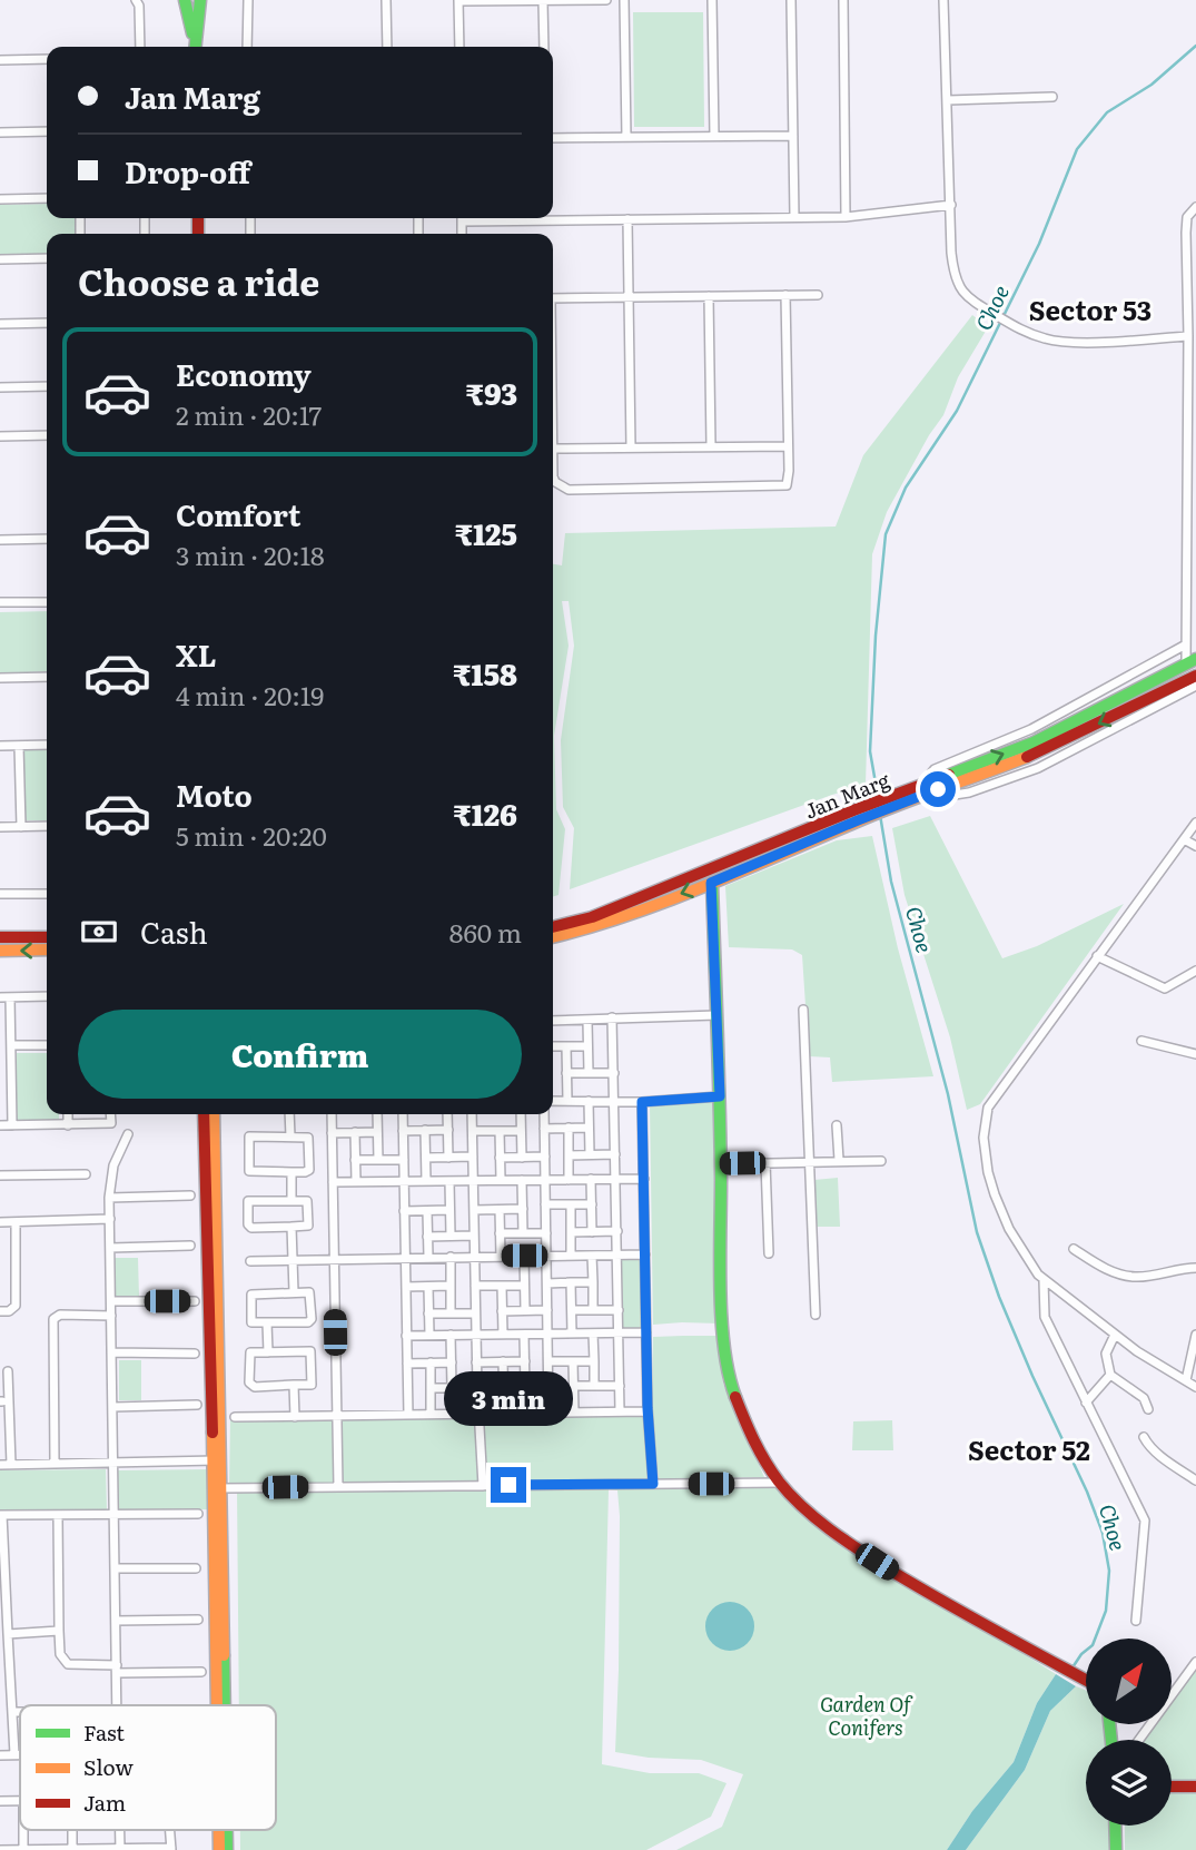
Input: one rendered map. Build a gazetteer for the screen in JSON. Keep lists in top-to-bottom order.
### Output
{
  "streets": {
    "main road": ["Jan Marg"]
  },
  "districts": ["Sector 53", "Sector 52"],
  "water": ["Choe"],
  "parks": ["Garden Of Conifers"],
  "legend": ["Fast", "Slow", "Jam"],
  "north": "top right",
  "page": {
    "banner": ["Jan Marg", "Drop-off"],
    "heading": "Choose a ride",
    "list": [
      {
        "name": "Economy",
        "note": "2 min · 20:17",
        "value": "₹93"
      },
      {
        "name": "Comfort",
        "note": "3 min · 20:18",
        "value": "₹125"
      },
      {
        "name": "XL",
        "note": "4 min · 20:19",
        "value": "₹158"
      },
      {
        "name": "Moto",
        "note": "5 min · 20:20",
        "value": "₹126"
      }
    ],
    "pay": ["Cash", "860 m"],
    "buttons": "Confirm",
    "bubble": "3 min"
  }
}
